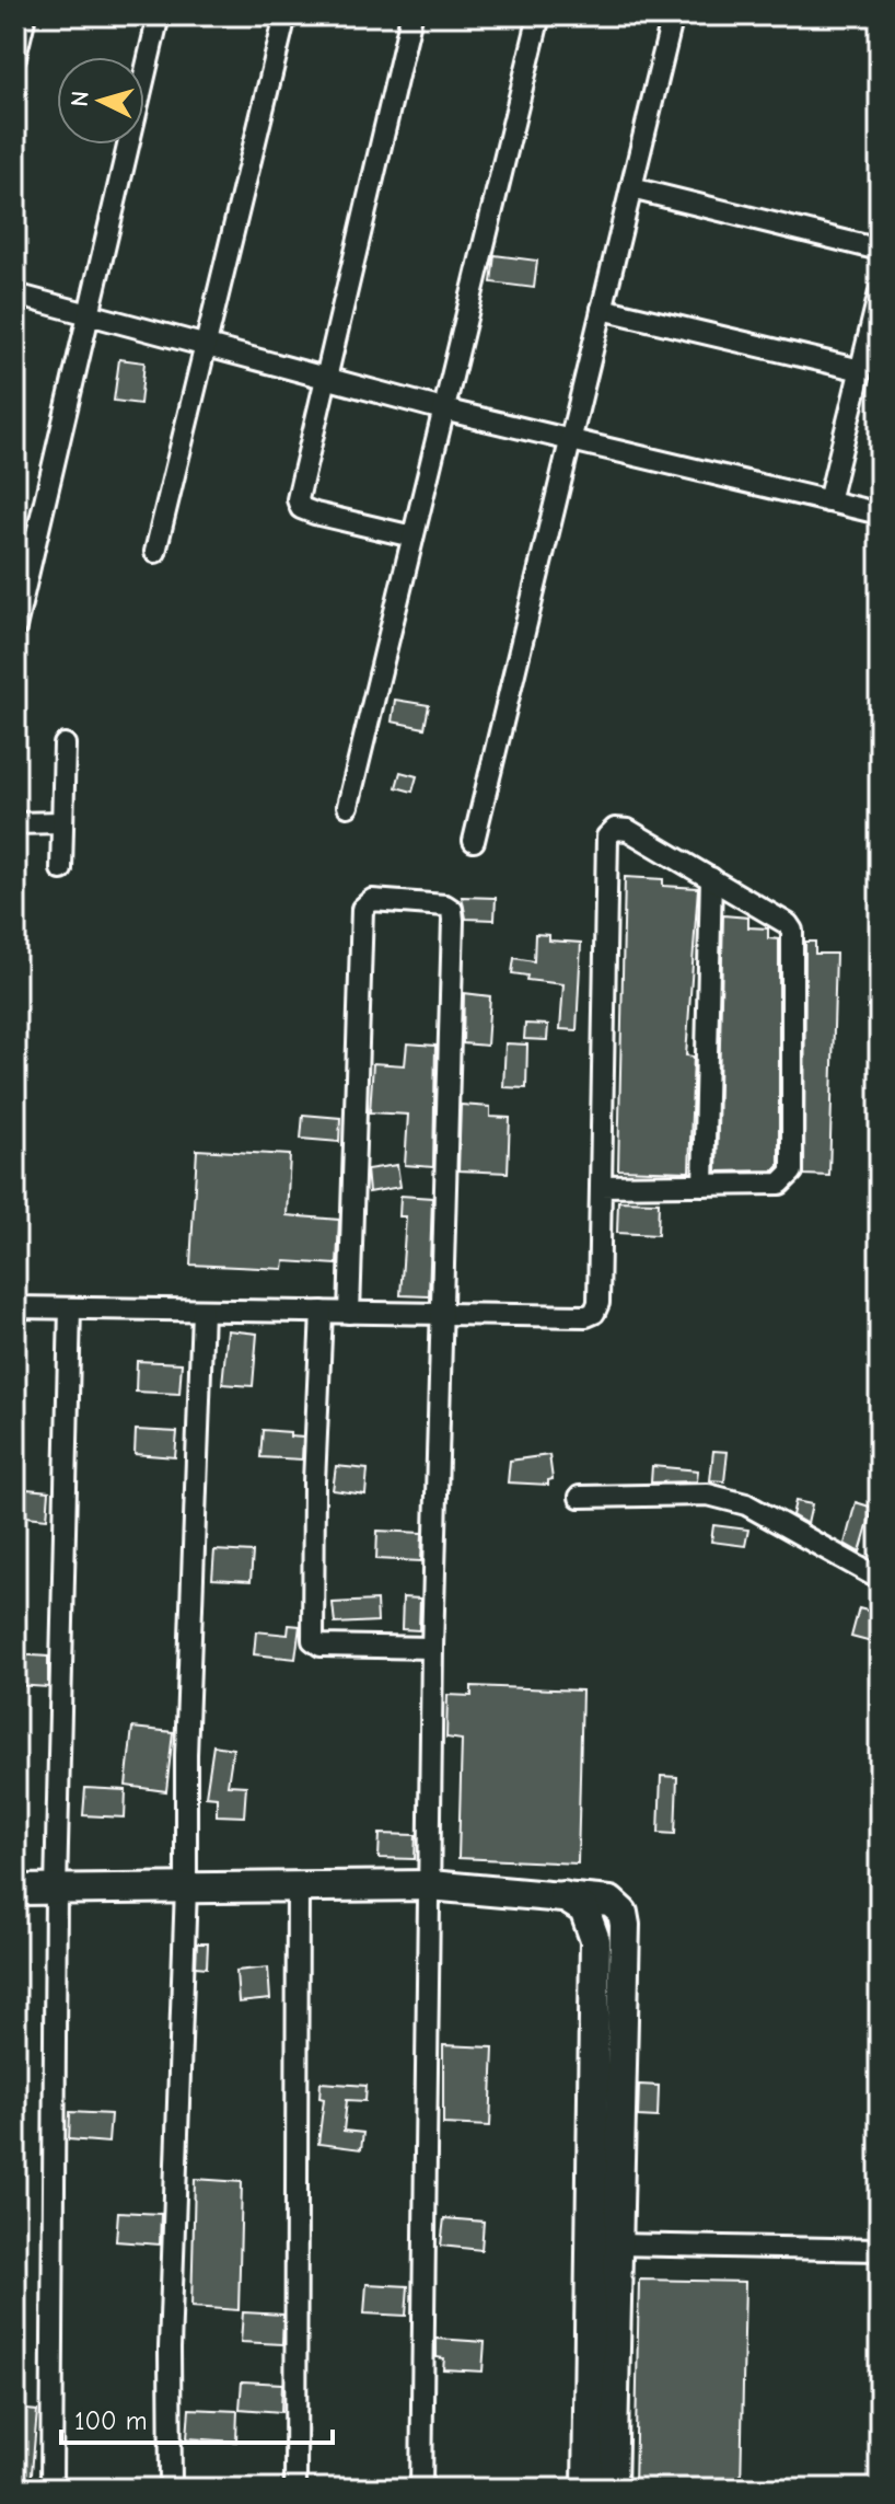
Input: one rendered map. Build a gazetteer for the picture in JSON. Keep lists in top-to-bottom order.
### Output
{
  "scale_bar": "100 m",
  "north": "left"
}
